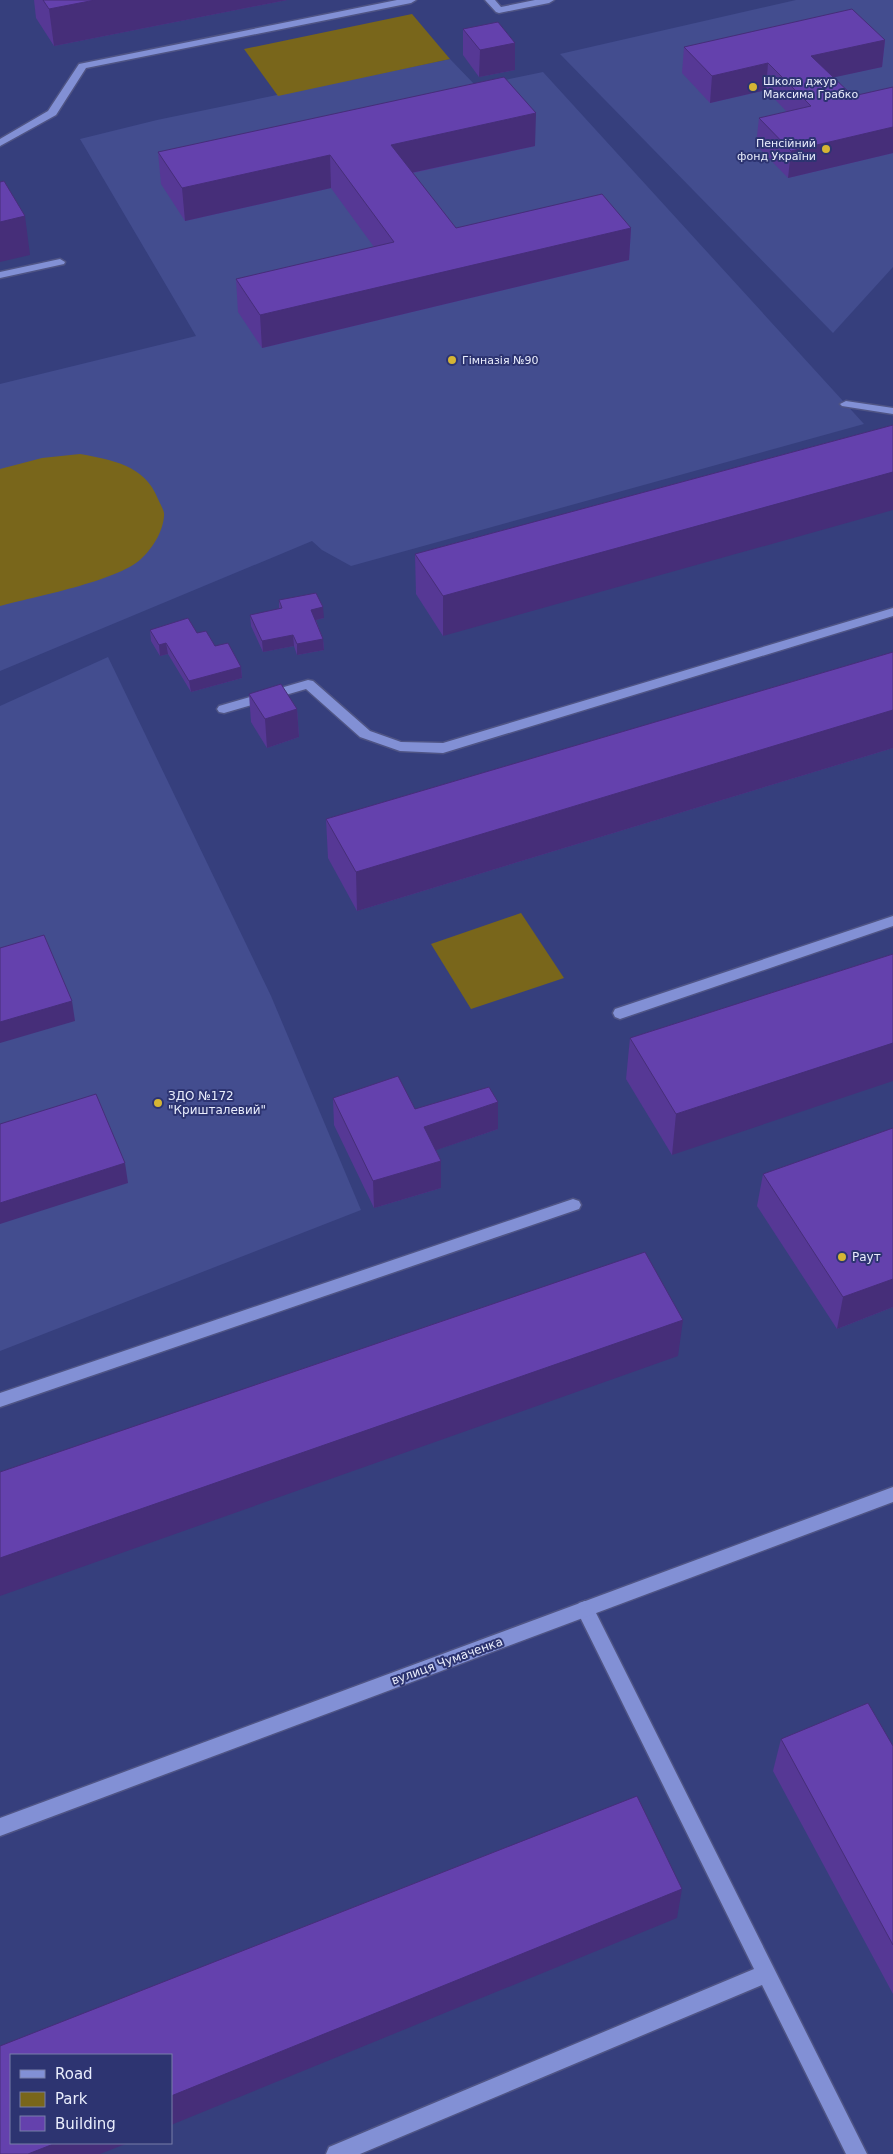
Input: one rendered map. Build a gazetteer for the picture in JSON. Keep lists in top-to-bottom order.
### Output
{
  "streets": {
    "street": ["вулиця Чумаченка"]
  },
  "places": [
    "Школа джур Максима Грабко",
    "Пенсійний фонд України",
    "Гімназія №90",
    "ЗДО №172 \"Кришталевий\"",
    "Раут"
  ],
  "legend": ["Road", "Park", "Building"]
}
